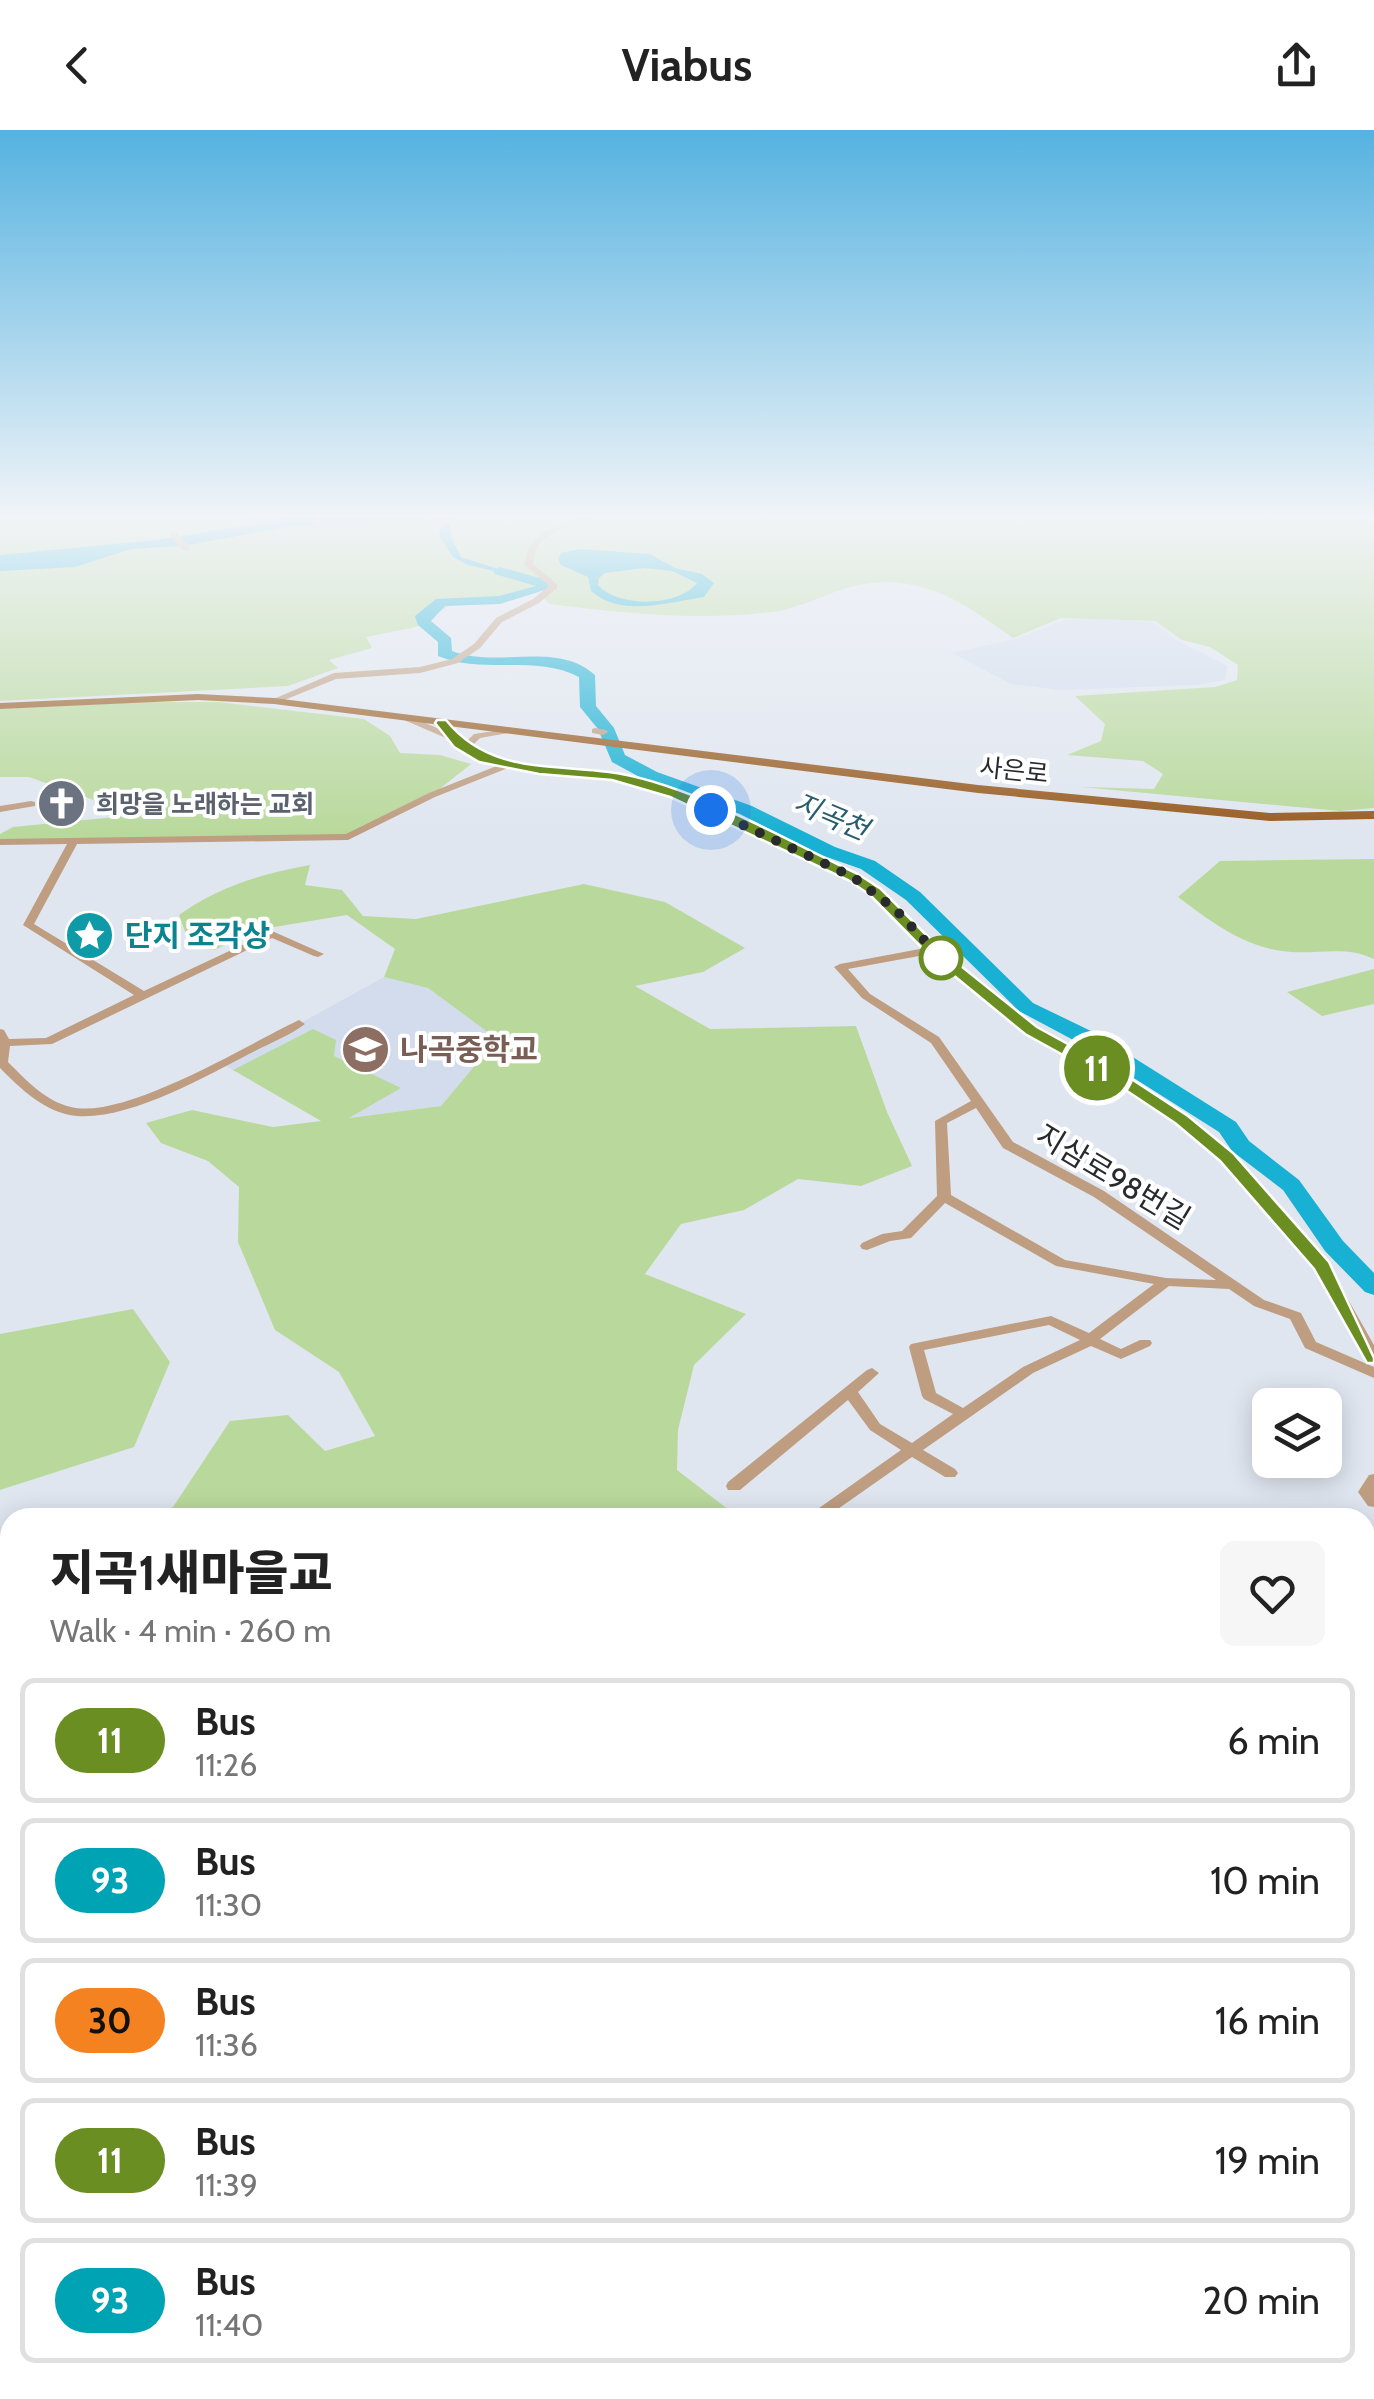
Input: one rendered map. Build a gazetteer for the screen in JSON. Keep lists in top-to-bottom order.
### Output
{
  "streets": {
    "main road": ["사은로"],
    "street": ["지삼로98번길"]
  },
  "water": ["지곡천"],
  "places": {
    "church": ["희망을 노래하는 교회"],
    "place": ["단지 조각상"],
    "school or university": ["나곡중학교"]
  },
  "lines": ["bus line 11"],
  "page": {
    "header": "Viabus",
    "on_map": "11",
    "heading": ["지곡1새마을교", "Walk · 4 min · 260 m"],
    "list": [
      {
        "mark": "11",
        "name": "Bus",
        "note": "11:26",
        "value": "6 min"
      },
      {
        "mark": "93",
        "name": "Bus",
        "note": "11:30",
        "value": "10 min"
      },
      {
        "mark": "30",
        "name": "Bus",
        "note": "11:36",
        "value": "16 min"
      },
      {
        "mark": "11",
        "name": "Bus",
        "note": "11:39",
        "value": "19 min"
      },
      {
        "mark": "93",
        "name": "Bus",
        "note": "11:40",
        "value": "20 min"
      }
    ]
  }
}
